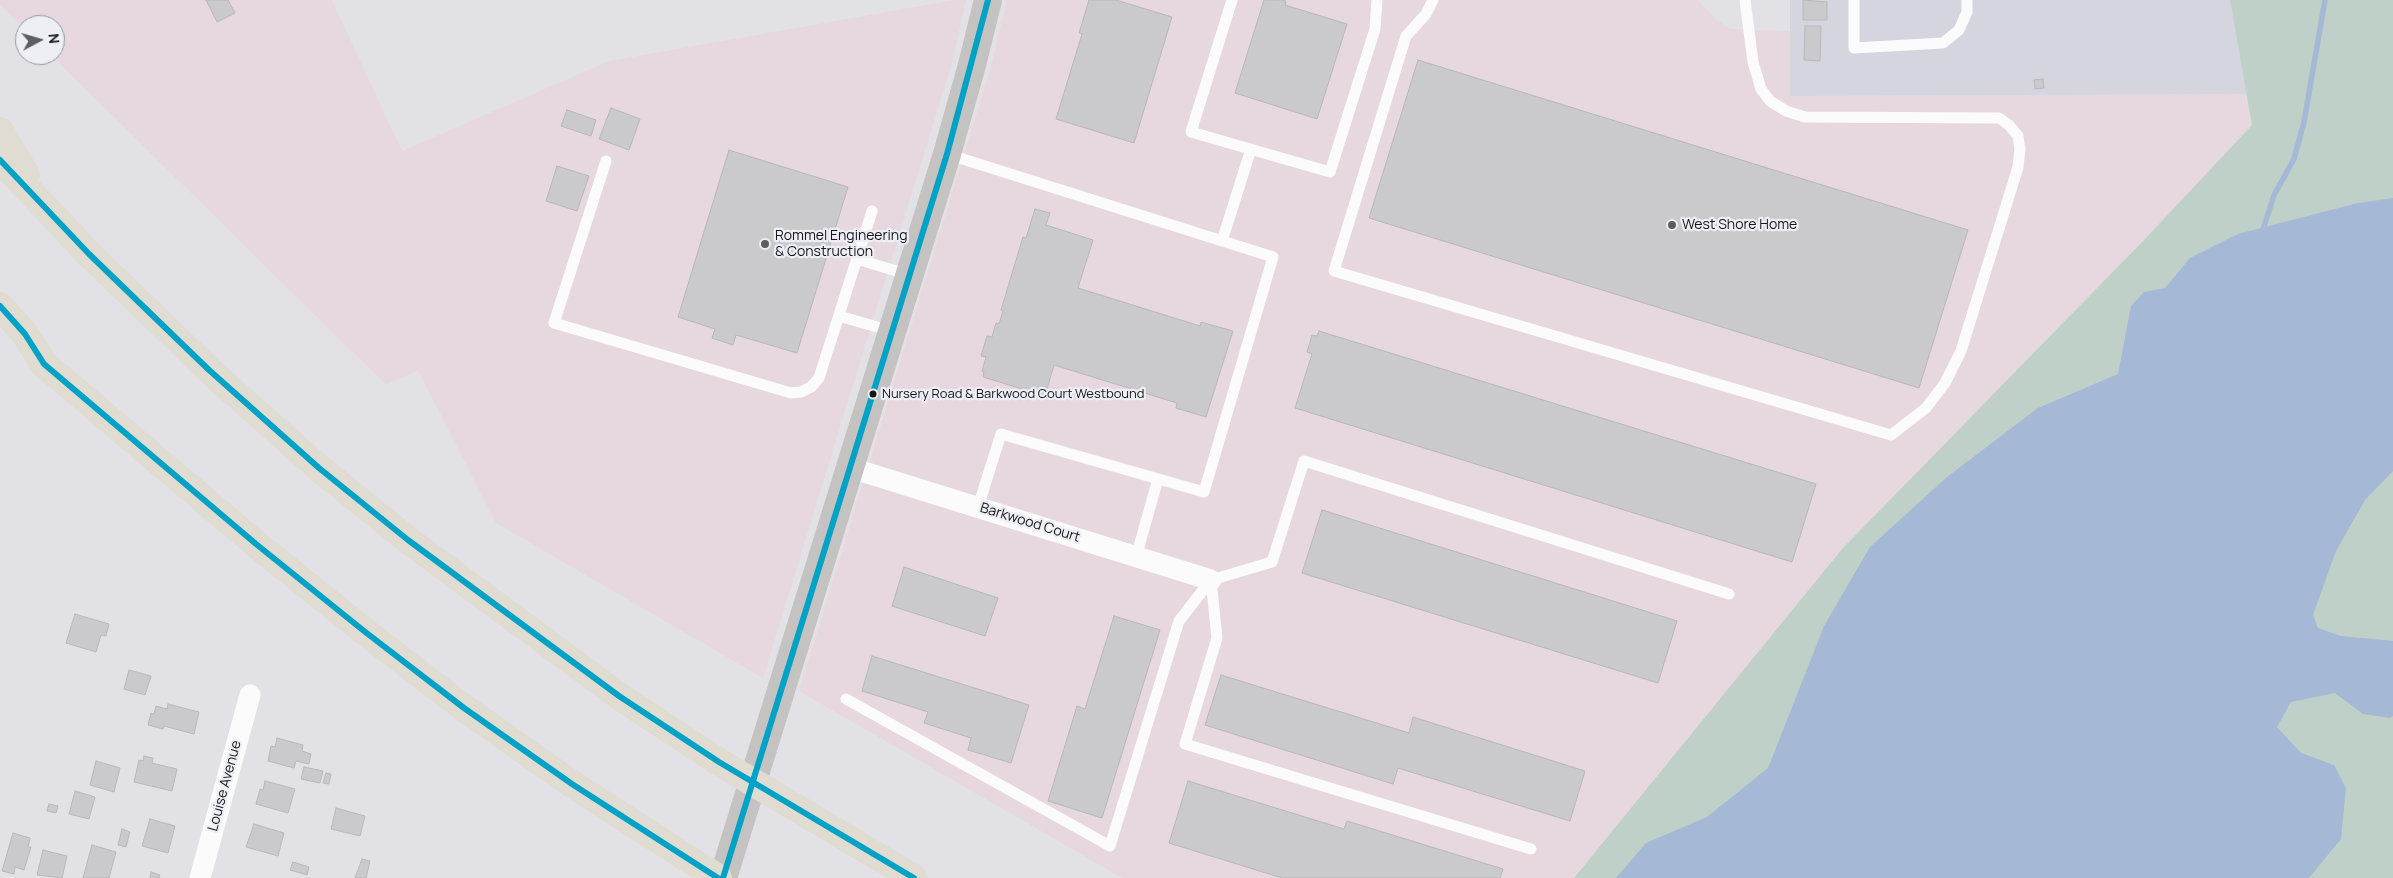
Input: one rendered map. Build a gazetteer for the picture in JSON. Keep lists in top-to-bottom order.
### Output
{
  "streets": {
    "street": ["Barkwood Court", "Louise Avenue"]
  },
  "places": ["West Shore Home", "Rommel Engineering & Construction", "Nursery Road & Barkwood Court Westbound"],
  "north": "right"
}
